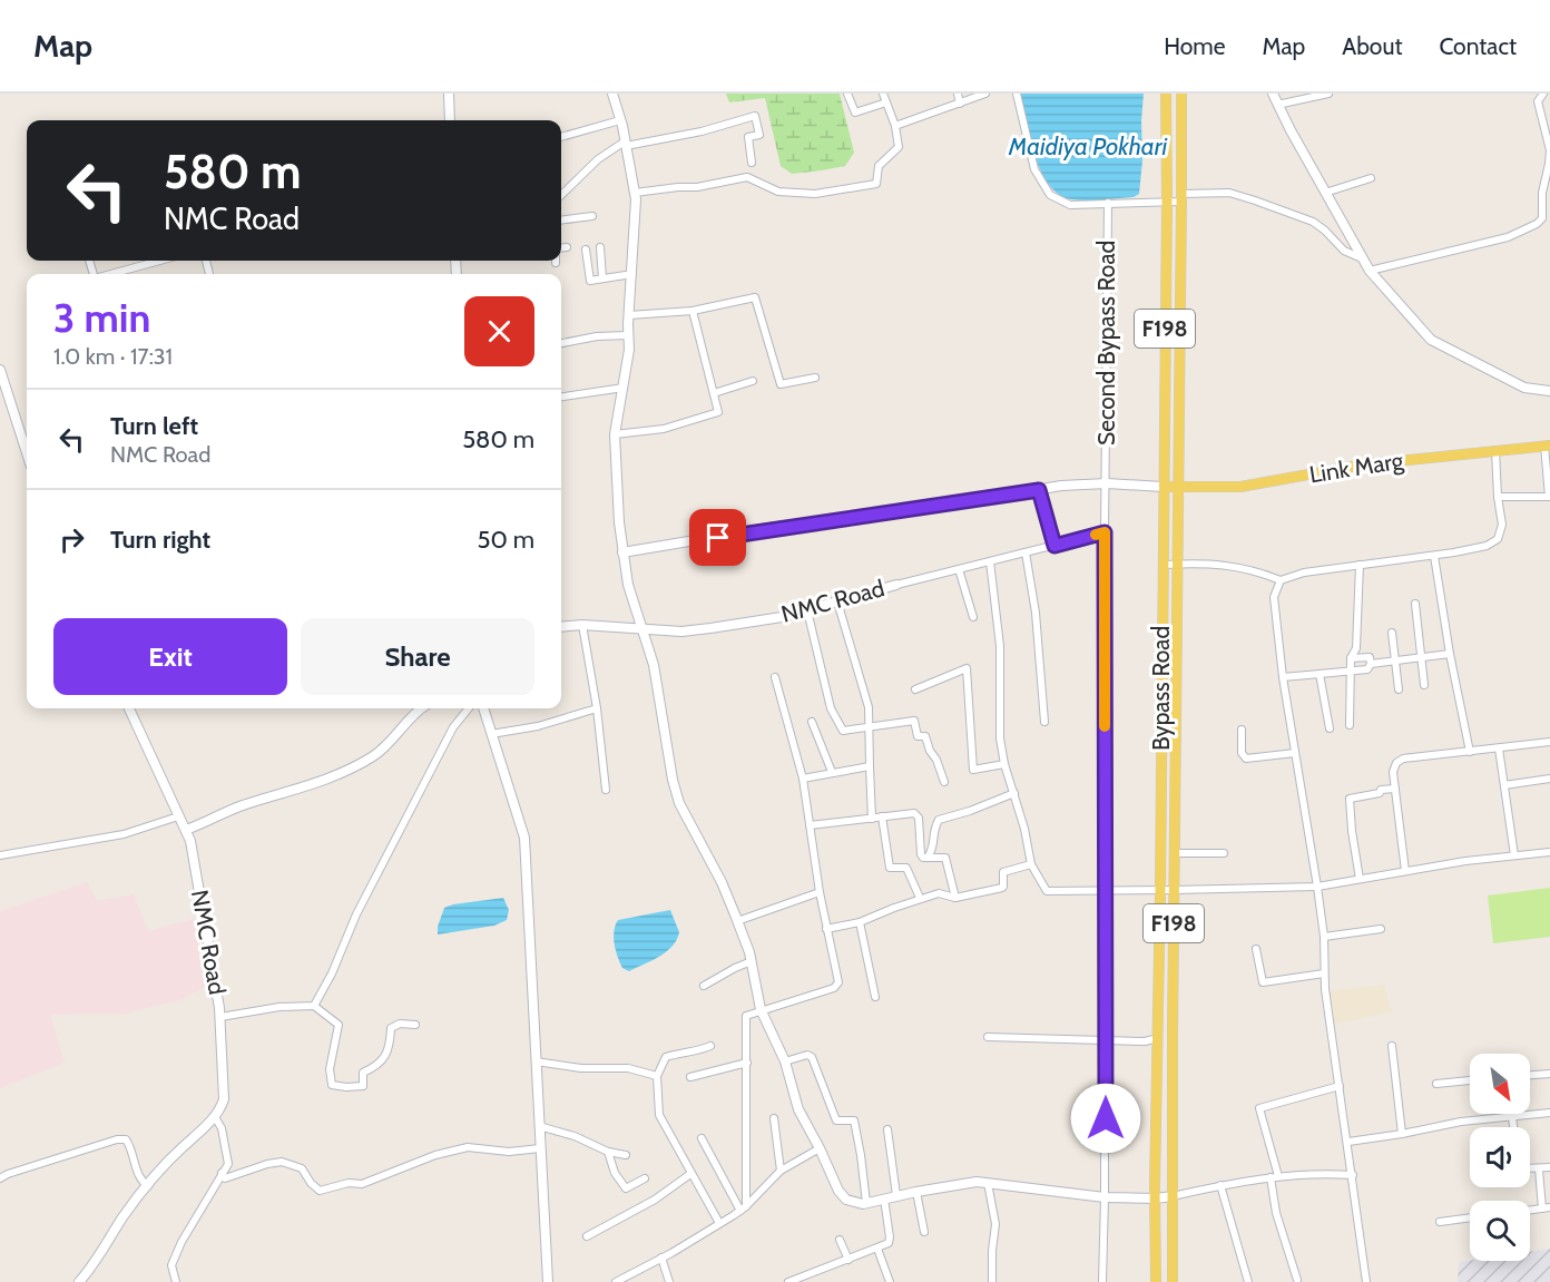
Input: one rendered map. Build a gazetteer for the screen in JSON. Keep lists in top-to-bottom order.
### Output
{
  "streets": {
    "main road": ["F198", "Link Marg", "Bypass Road"],
    "street": ["Second Bypass Road", "NMC Road"]
  },
  "crossings": [
    ["Second Bypass Road", "NMC Road"],
    ["Link Marg", "Bypass Road"]
  ],
  "water": ["Maidiya Pokhari"],
  "north": "bottom right",
  "page": {
    "header": "Map",
    "nav": [
      "Home",
      "Map",
      "About",
      "Contact"
    ],
    "turn": ["580 m", "NMC Road"],
    "heading": ["3 min", "1.0 km · 17:31"],
    "list": [
      {
        "name": "Turn left",
        "note": "NMC Road",
        "value": "580 m"
      },
      {
        "name": "Turn right",
        "value": "50 m"
      }
    ],
    "buttons": ["Exit", "Share"]
  }
}
